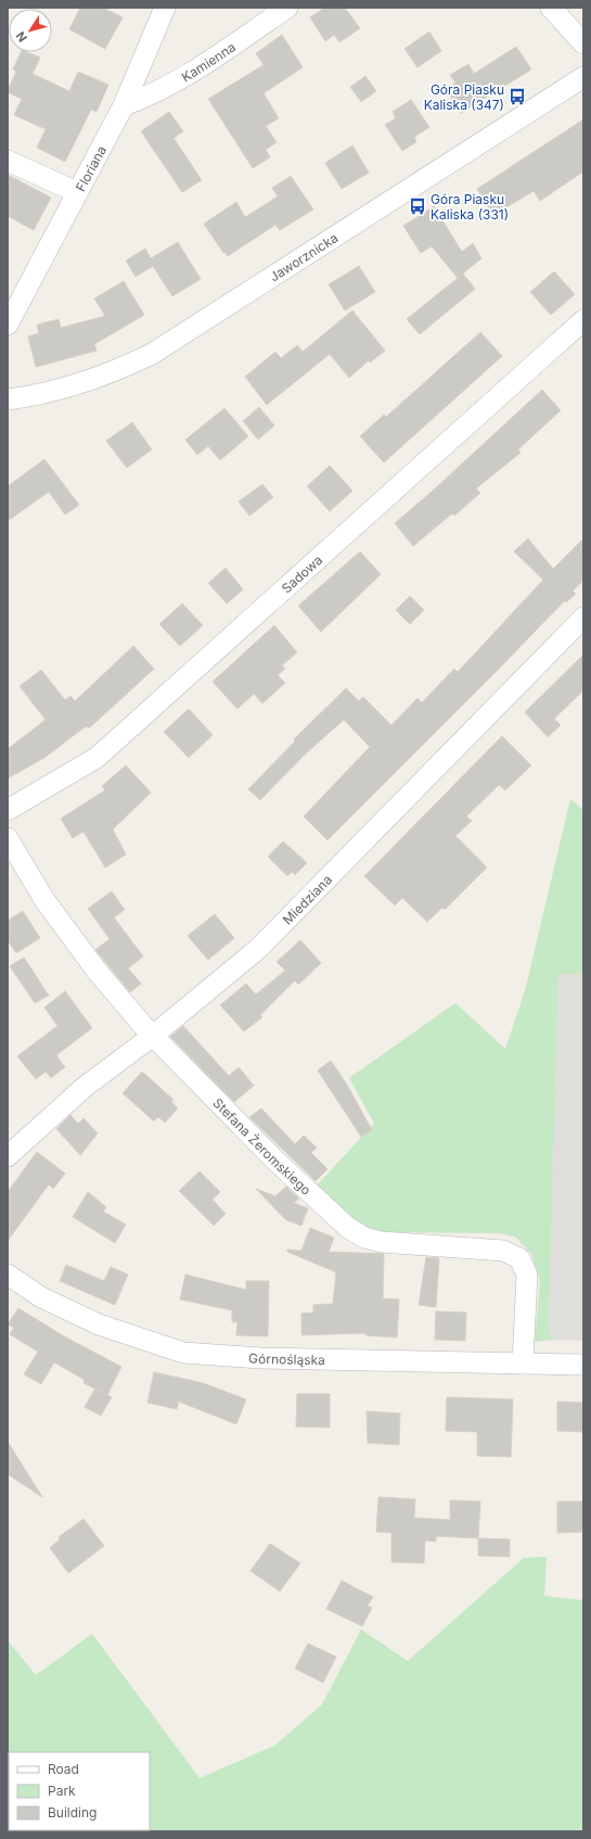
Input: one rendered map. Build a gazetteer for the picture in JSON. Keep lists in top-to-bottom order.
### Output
{
  "streets": {
    "street": [
      "Kamienna",
      "Floriana",
      "Jaworznicka",
      "Sadowa",
      "Miedziana",
      "Stefana Żeromskiego",
      "Górnośląska"
    ]
  },
  "crossings": [
    ["Kamienna", "Floriana"],
    ["Miedziana", "Stefana Żeromskiego"],
    ["Stefana Żeromskiego", "Górnośląska"]
  ],
  "places": {
    "bus stop": ["Góra Piasku Kaliska (347)", "Góra Piasku Kaliska (331)"]
  },
  "legend": ["Road", "Park", "Building"],
  "north": "bottom left"
}
